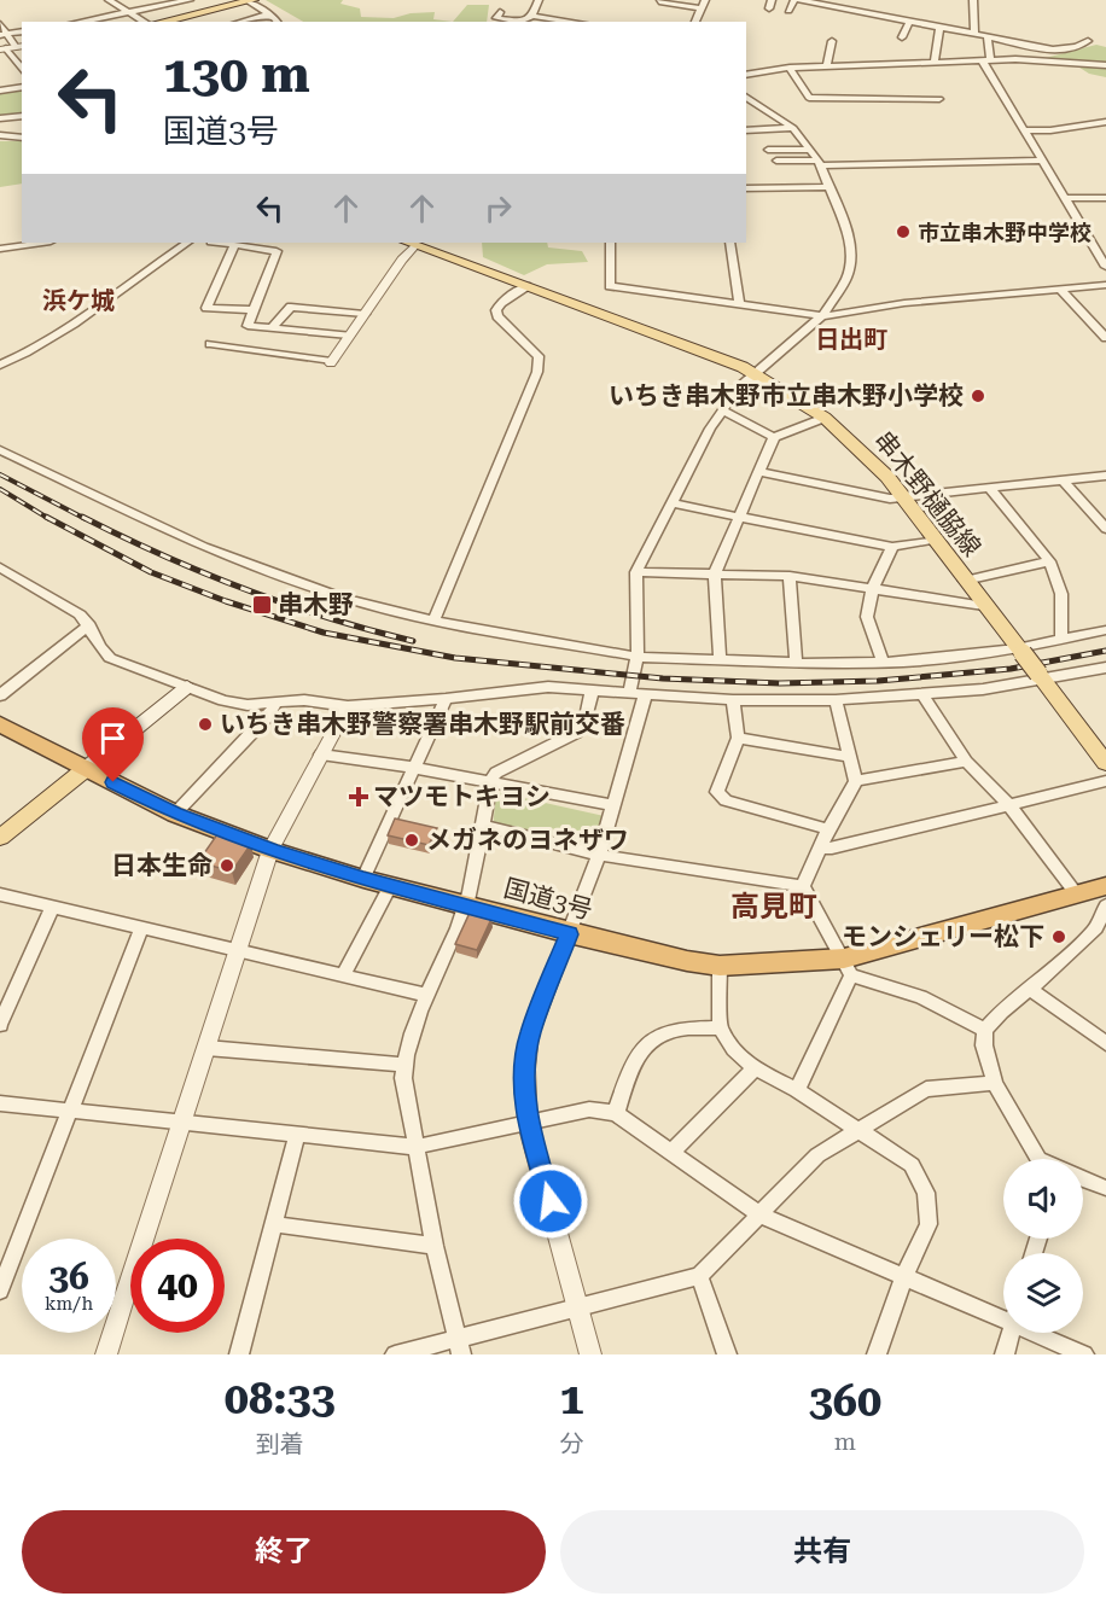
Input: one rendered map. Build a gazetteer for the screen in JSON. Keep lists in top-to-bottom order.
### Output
{
  "streets": {
    "highway": ["国道3号"],
    "main road": ["串木野樋脇線"]
  },
  "districts": ["浜ケ城", "日出町", "高見町"],
  "places": {
    "other": [
      "市立串木野中学校",
      "いちき串木野市立串木野小学校",
      "いちき串木野警察署串木野駅前交番",
      "メガネのヨネザワ",
      "日本生命",
      "モンシェリー松下"
    ],
    "transit": ["串木野"],
    "health": ["マツモトキヨシ"]
  },
  "page": {
    "turn": ["130 m", "国道3号"],
    "speed": "36 km/h",
    "limit": "40",
    "eta": [
      "08:33",
      "到着",
      "1",
      "分",
      "360",
      "m"
    ],
    "buttons": ["終了", "共有"]
  }
}
